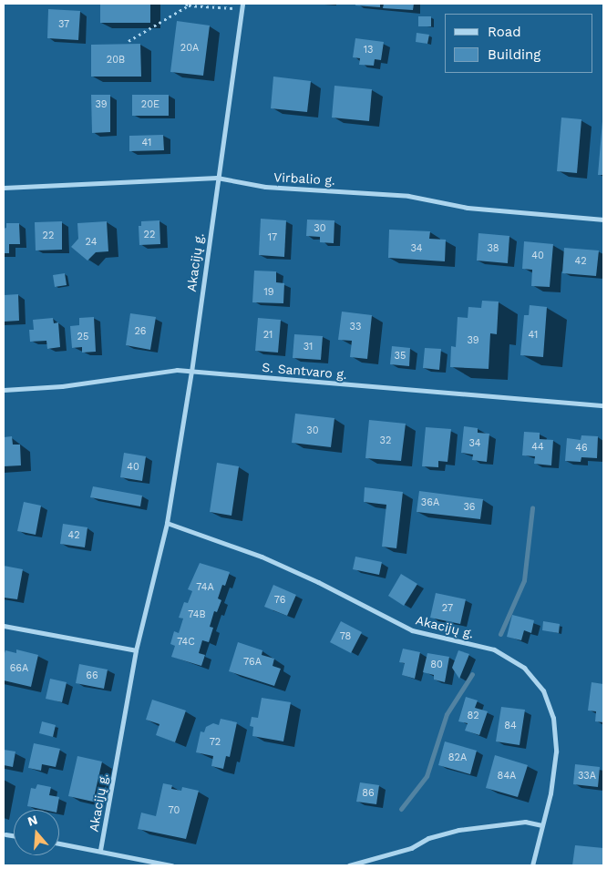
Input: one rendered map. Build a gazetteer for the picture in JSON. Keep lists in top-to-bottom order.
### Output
{
  "streets": {
    "street": ["Virbalio g.", "Akacijų g.", "S. Santvaro g."]
  },
  "crossings": [
    ["Virbalio g.", "Akacijų g."],
    ["Akacijų g.", "S. Santvaro g."]
  ],
  "house_numbers": [
    "37",
    "20A",
    "13",
    "20B",
    "39",
    "20E",
    "41",
    "30",
    "22",
    "22",
    "17",
    "24",
    "34",
    "38",
    "40",
    "42",
    "19",
    "33",
    "26",
    "21",
    "41",
    "25",
    "39",
    "31",
    "35",
    "30",
    "32",
    "34",
    "44",
    "46",
    "40",
    "36A",
    "36",
    "42",
    "74A",
    "76",
    "27",
    "74B",
    "78",
    "74C",
    "76A",
    "80",
    "66A",
    "66",
    "82",
    "84",
    "72",
    "82A",
    "84A",
    "33A",
    "86",
    "70"
  ],
  "legend": ["Road", "Building"],
  "north": "top"
}
